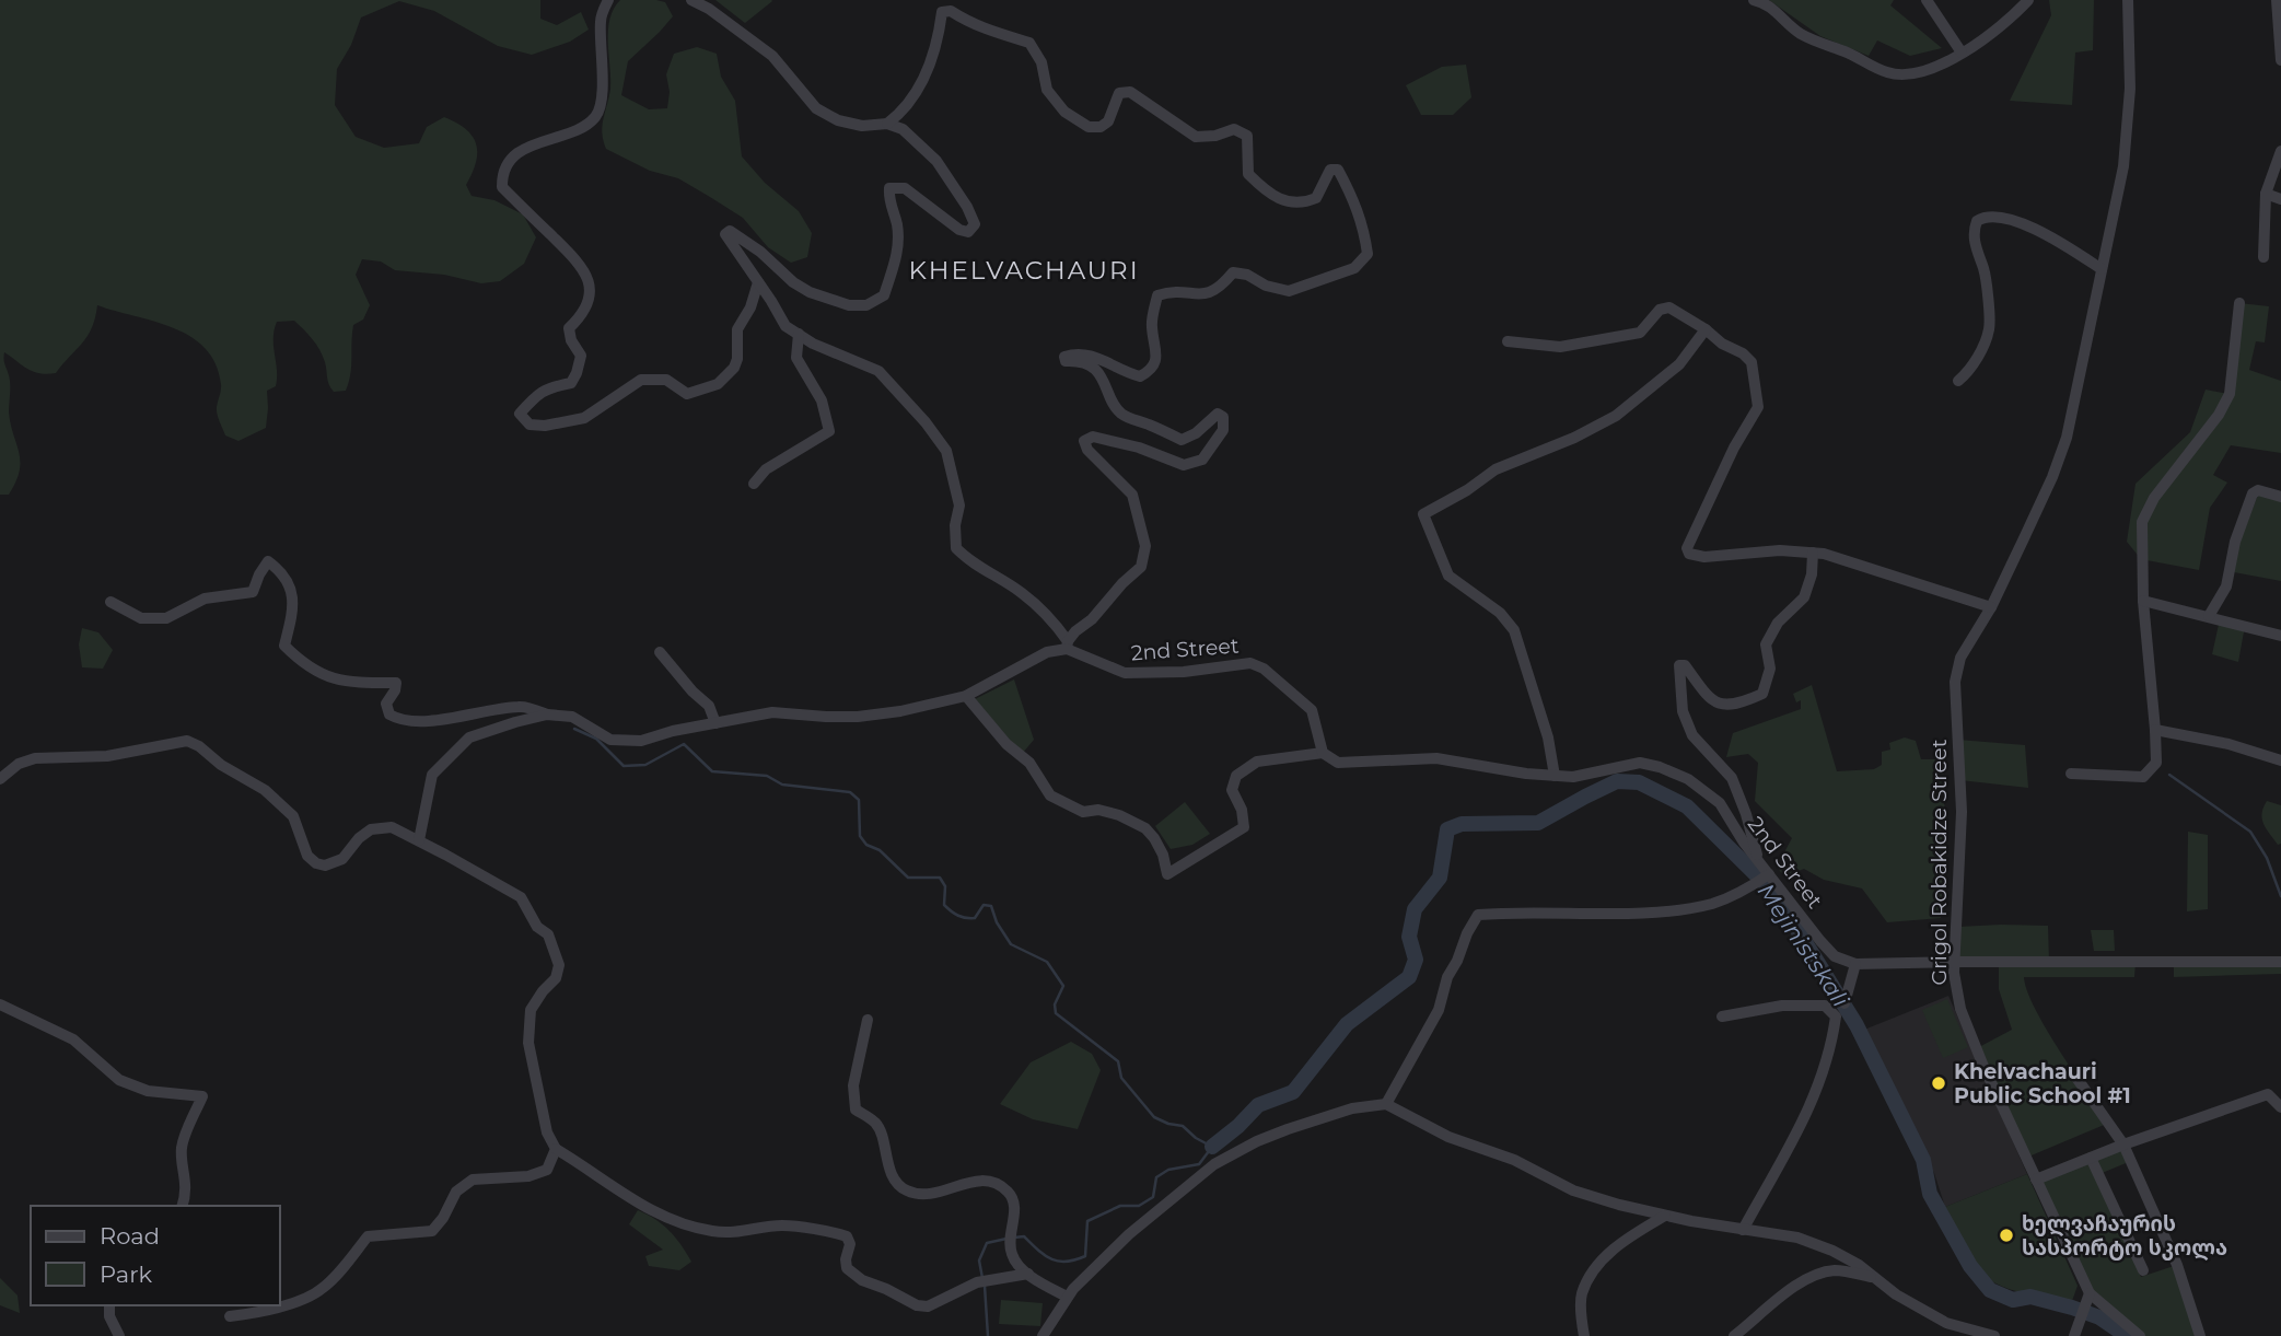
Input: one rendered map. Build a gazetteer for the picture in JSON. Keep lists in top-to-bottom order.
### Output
{
  "streets": {
    "street": ["2nd Street", "Grigol Robakidze Street"]
  },
  "districts": ["KHELVACHAURI"],
  "water": ["Mejinistskali"],
  "places": ["Khelvachauri Public School #1", "ხელვაჩაურის სასპორტო სკოლა"],
  "legend": ["Road", "Park"]
}
